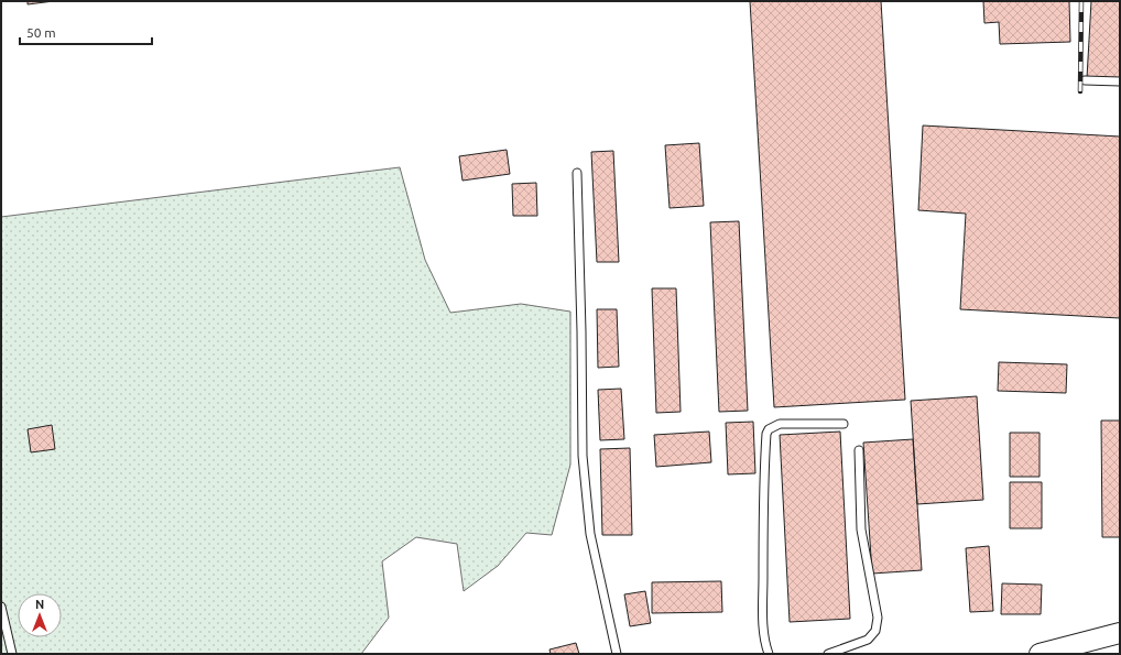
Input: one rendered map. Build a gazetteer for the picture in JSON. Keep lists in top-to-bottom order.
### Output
{
  "scale_bar": "50 m",
  "north": "top"
}
